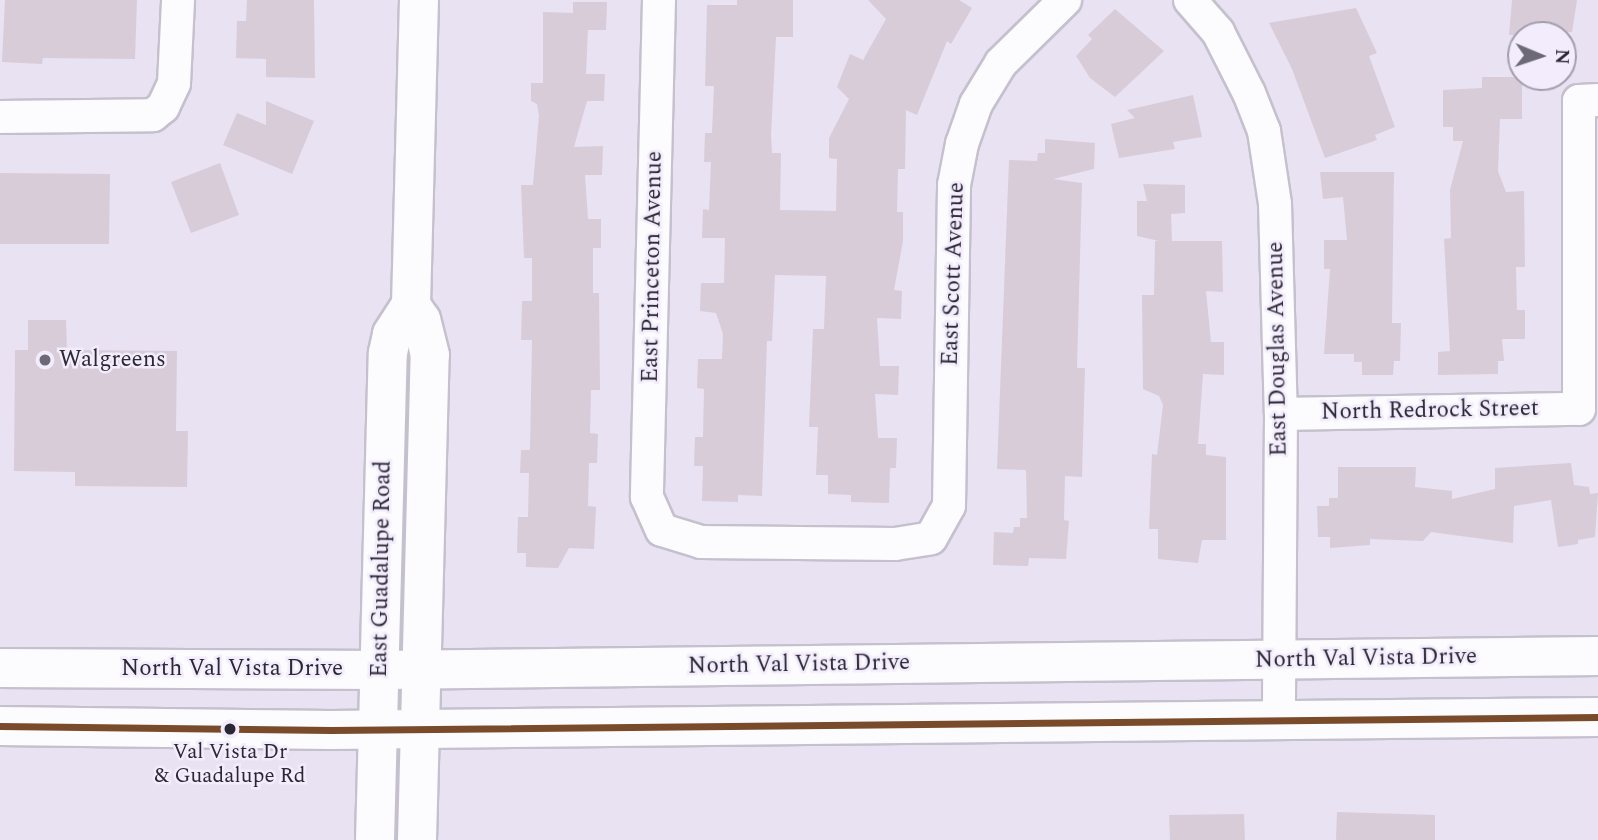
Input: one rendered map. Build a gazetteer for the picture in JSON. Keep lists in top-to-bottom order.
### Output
{
  "streets": {
    "main road": ["East Guadalupe Road", "North Val Vista Drive"],
    "street": [
      "East Princeton Avenue",
      "East Scott Avenue",
      "East Douglas Avenue",
      "North Redrock Street"
    ]
  },
  "crossings": [
    ["East Princeton Avenue", "East Scott Avenue"],
    ["East Douglas Avenue", "North Redrock Street"],
    ["East Douglas Avenue", "North Val Vista Drive"],
    ["East Guadalupe Road", "North Val Vista Drive"]
  ],
  "places": ["Walgreens", "Val Vista Dr & Guadalupe Rd"],
  "north": "right"
}
